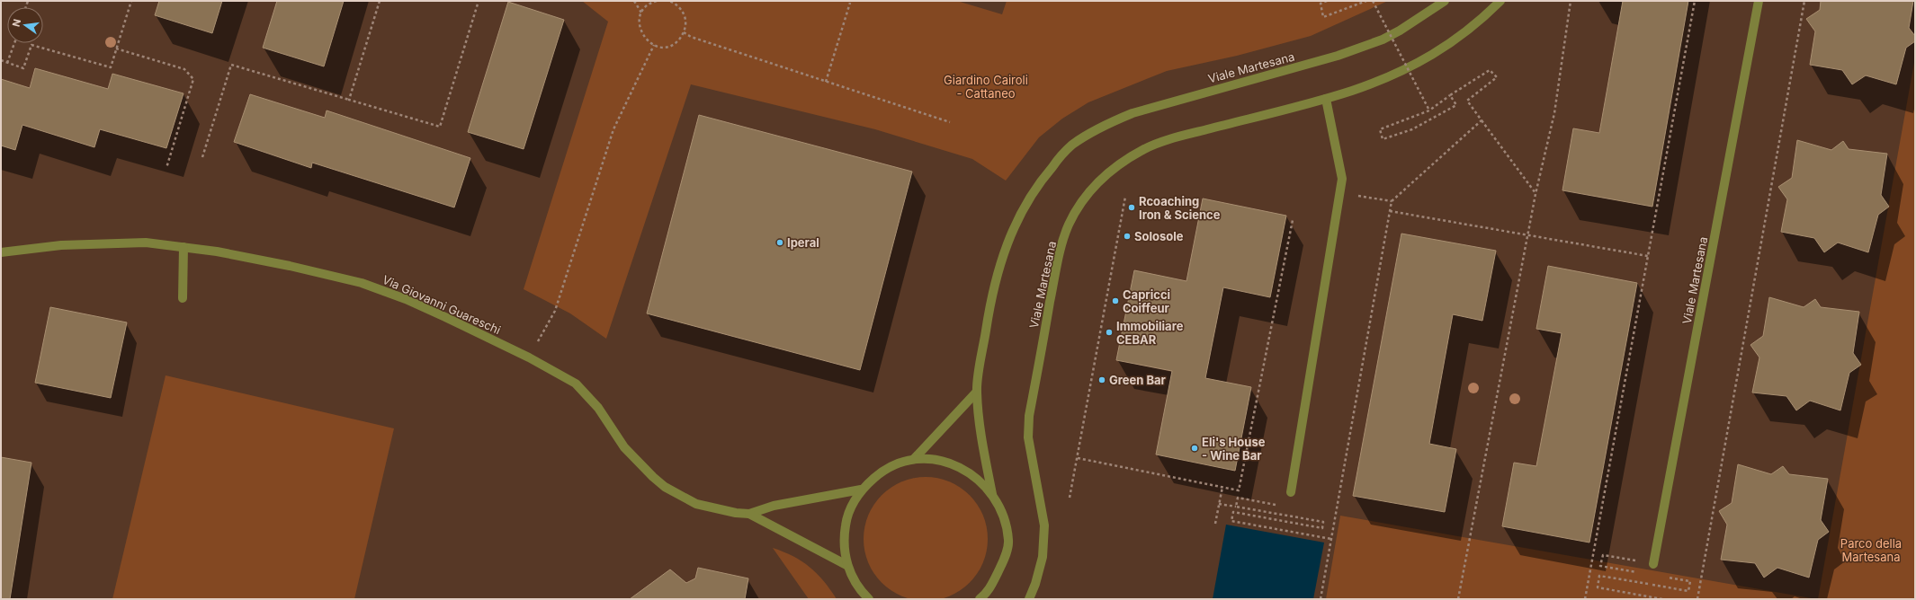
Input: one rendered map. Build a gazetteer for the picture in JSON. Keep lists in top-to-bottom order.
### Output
{
  "streets": {
    "street": ["Viale Martesana", "Via Giovanni Guareschi"]
  },
  "crossings": [
    ["Viale Martesana", "Via Giovanni Guareschi"]
  ],
  "parks": ["Giardino Cairoli - Cattaneo", "Parco della Martesana"],
  "places": [
    "Rcoaching Iron & Science",
    "Solosole",
    "Iperal",
    "Capricci Coiffeur",
    "Immobiliare CEBAR",
    "Green Bar",
    "Eli's House - Wine Bar"
  ],
  "north": "left"
}
